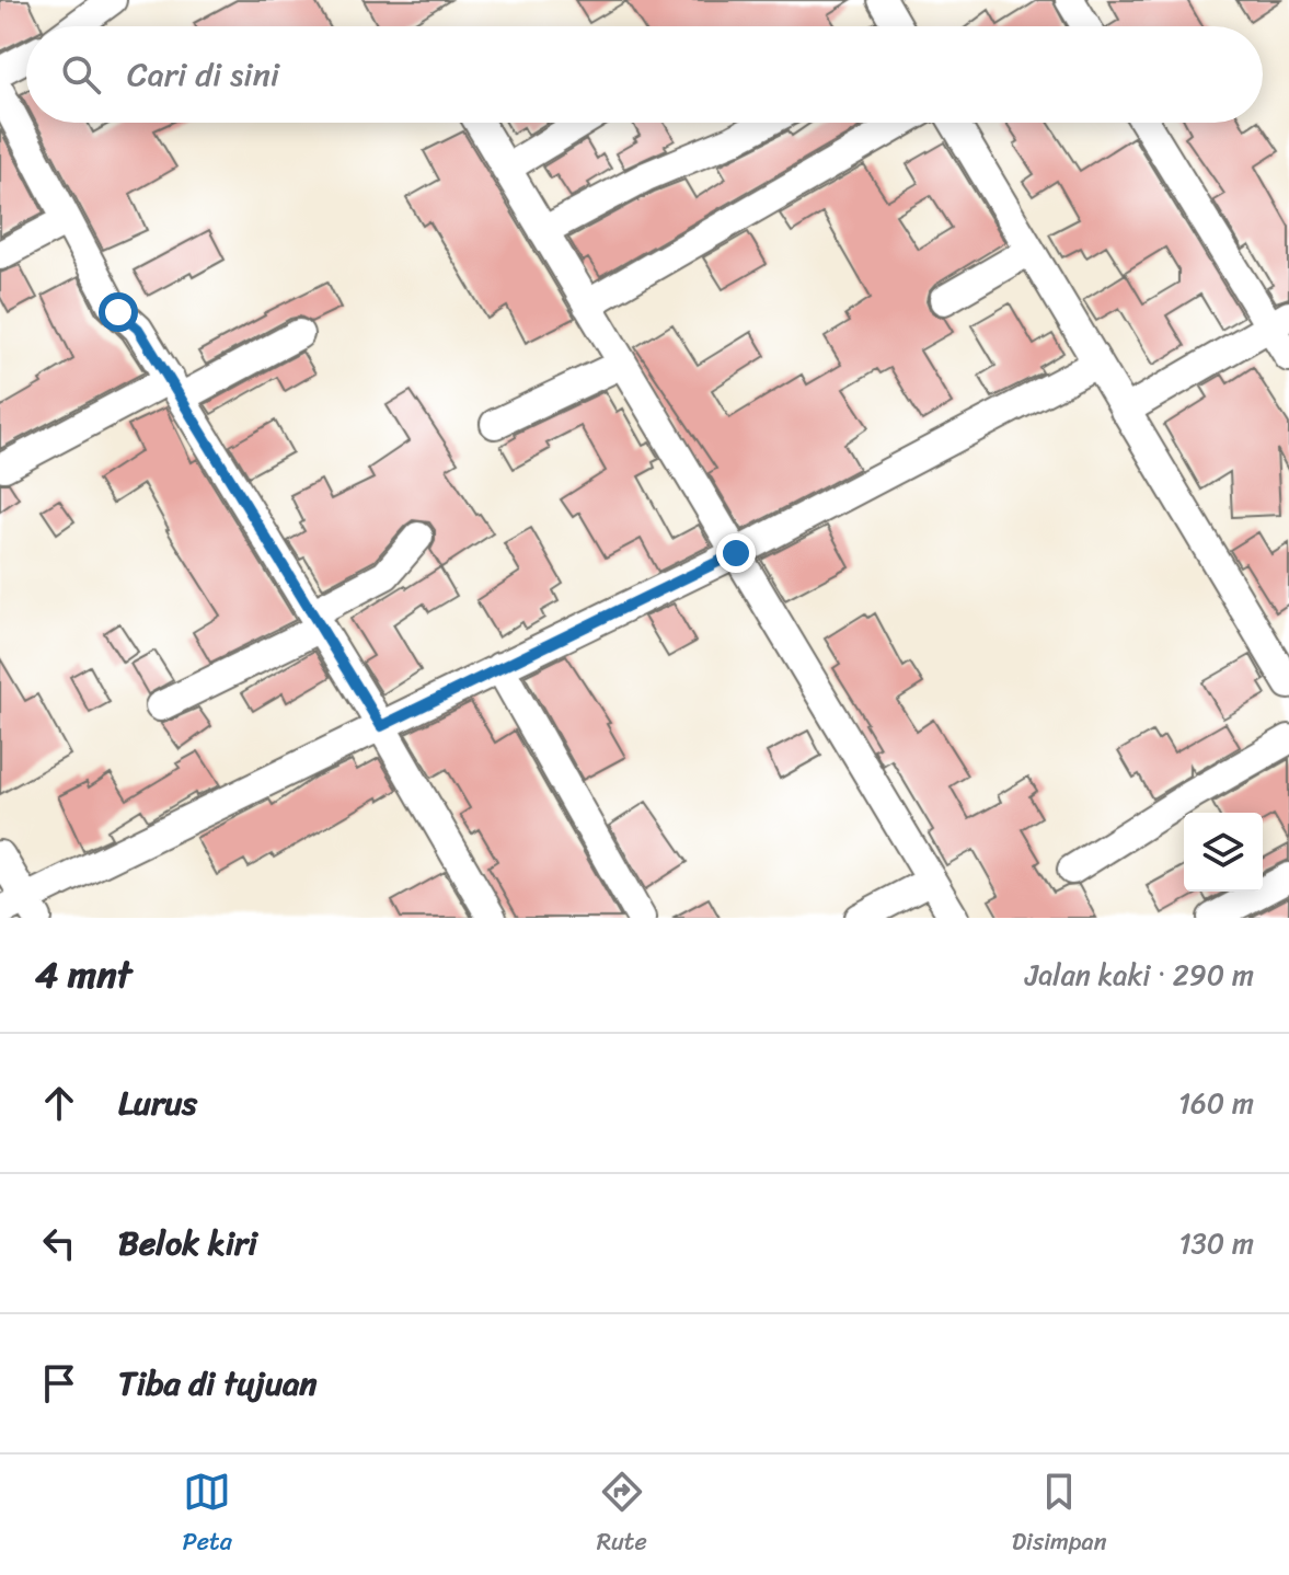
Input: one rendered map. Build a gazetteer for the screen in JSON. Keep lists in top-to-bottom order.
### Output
{
  "page": {
    "search": "Cari di sini",
    "heading": ["4 mnt", "Jalan kaki · 290 m"],
    "list": [
      ["Lurus", "160 m"],
      ["Belok kiri", "130 m"],
      "Tiba di tujuan"
    ],
    "nav": ["Peta", "Rute", "Disimpan"]
  }
}
